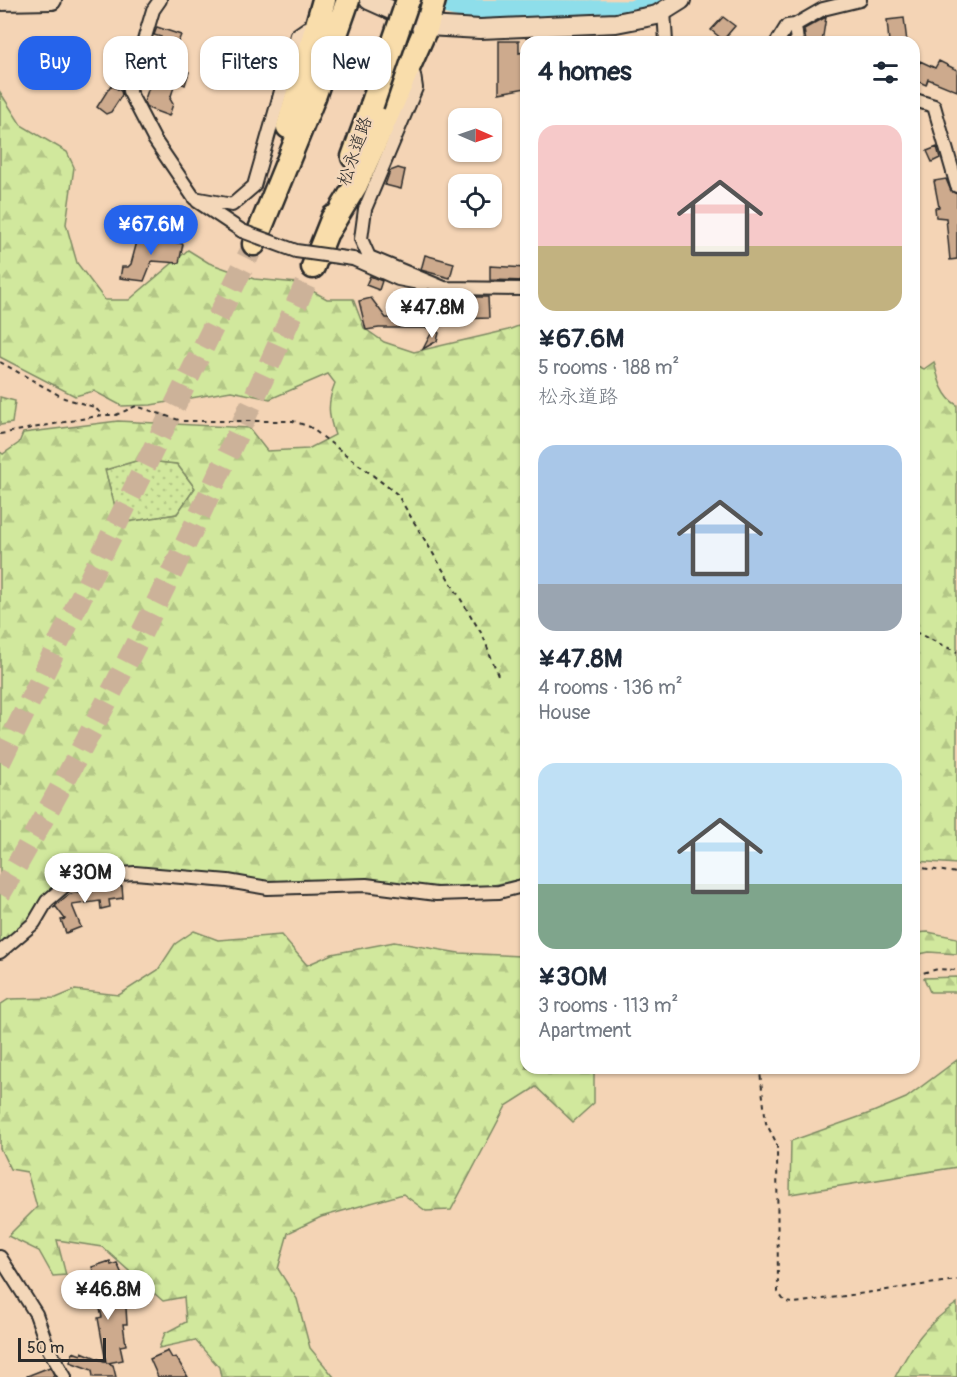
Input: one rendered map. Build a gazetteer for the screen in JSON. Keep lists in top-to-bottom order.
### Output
{
  "streets": {
    "highway": ["松永道路"]
  },
  "scale_bar": "50 m",
  "north": "right",
  "page": {
    "chip": [
      "Buy",
      "Rent",
      "Filters",
      "New"
    ],
    "heading": "4 homes",
    "list": [
      {
        "name": "¥67.6M",
        "note": "5 rooms · 188 m² · 松永道路"
      },
      {
        "name": "¥47.8M",
        "note": "4 rooms · 136 m² · House"
      },
      {
        "name": "¥30M",
        "note": "3 rooms · 113 m² · Apartment"
      }
    ],
    "price": [
      "¥67.6M",
      "¥47.8M",
      "¥30M",
      "¥46.8M"
    ],
    "scale": "50 m"
  }
}
